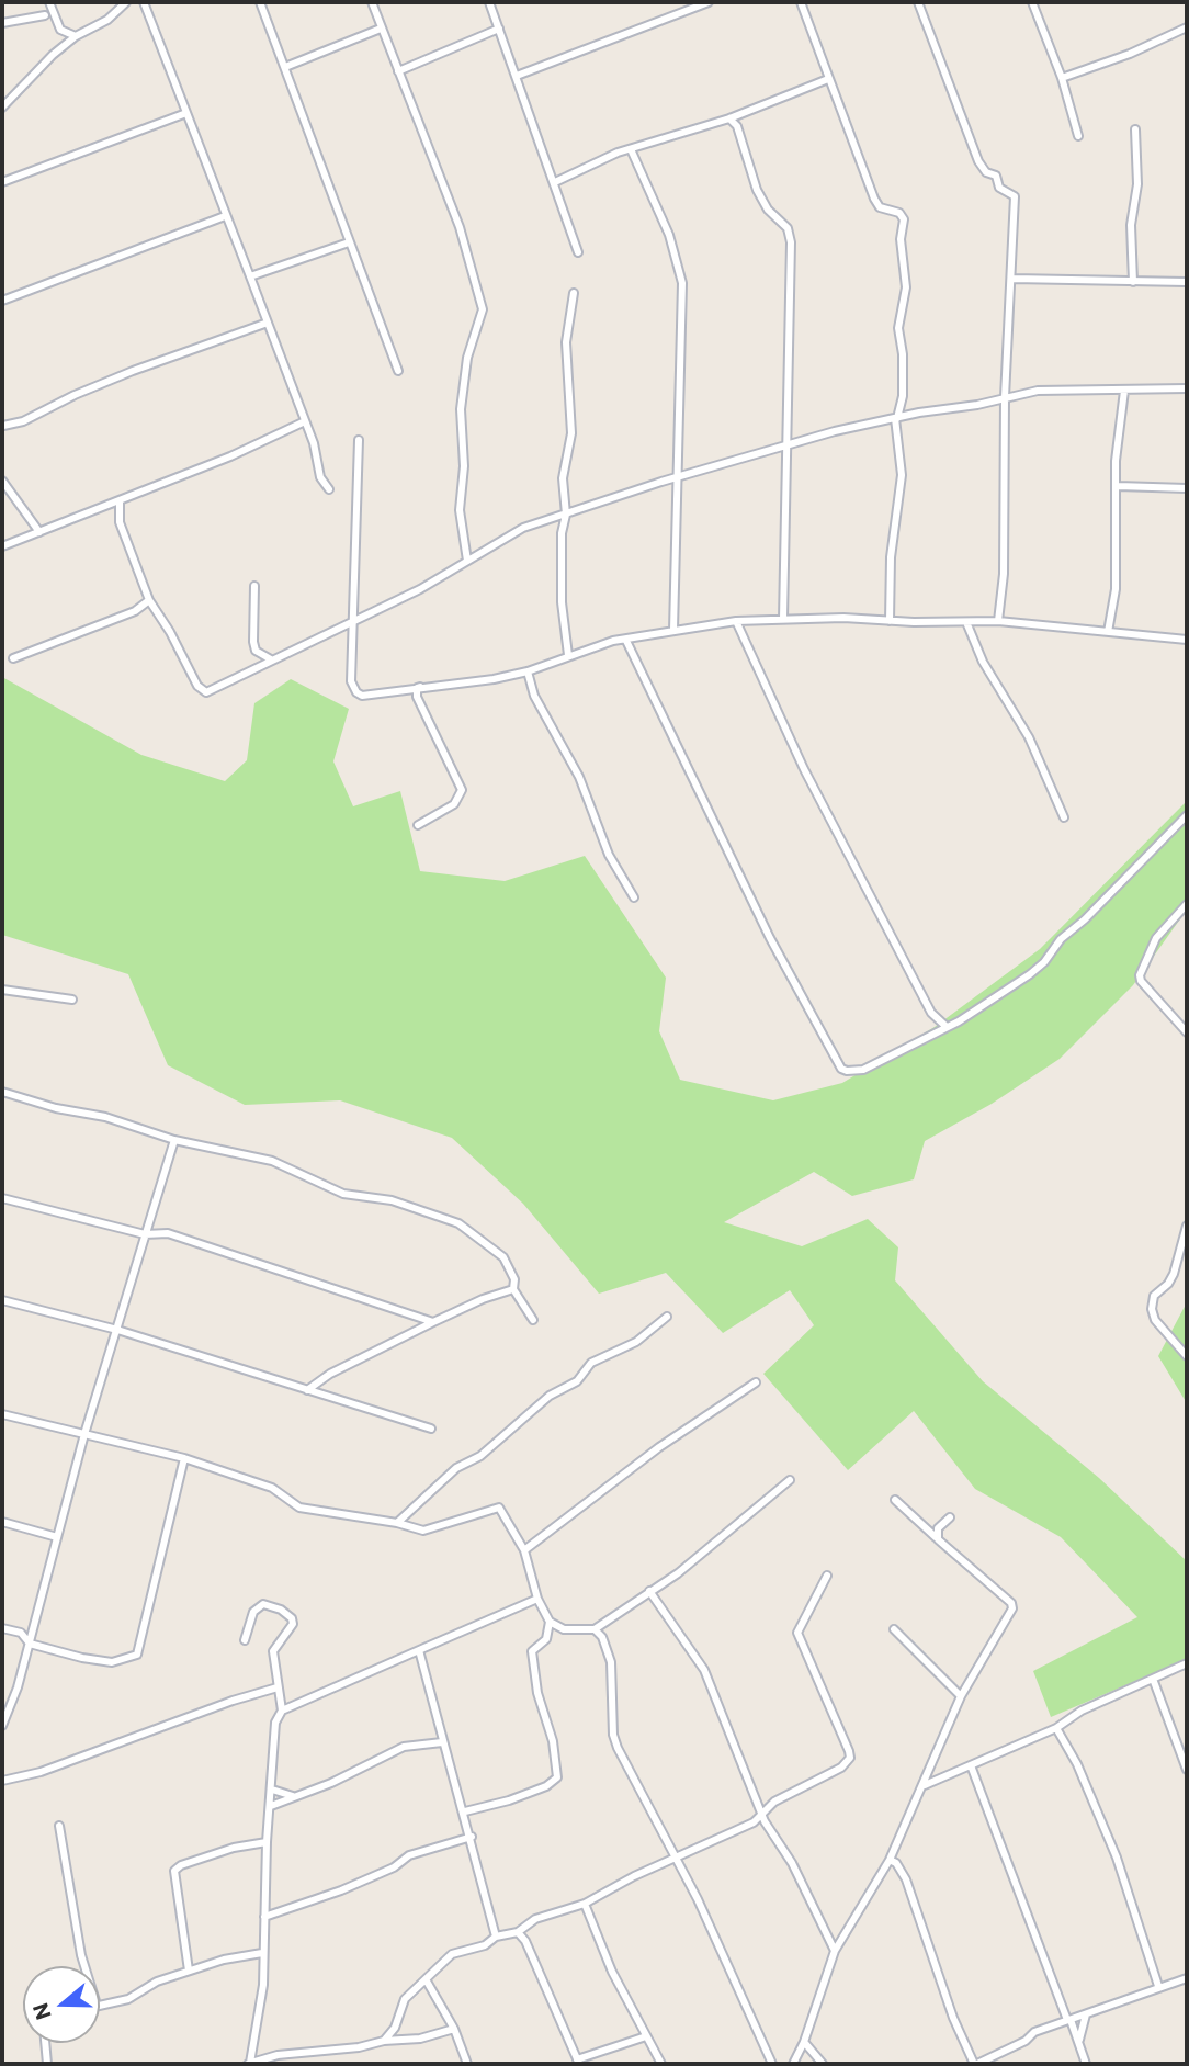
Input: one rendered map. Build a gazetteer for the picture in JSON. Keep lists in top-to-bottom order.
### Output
{
  "north": "left"
}
